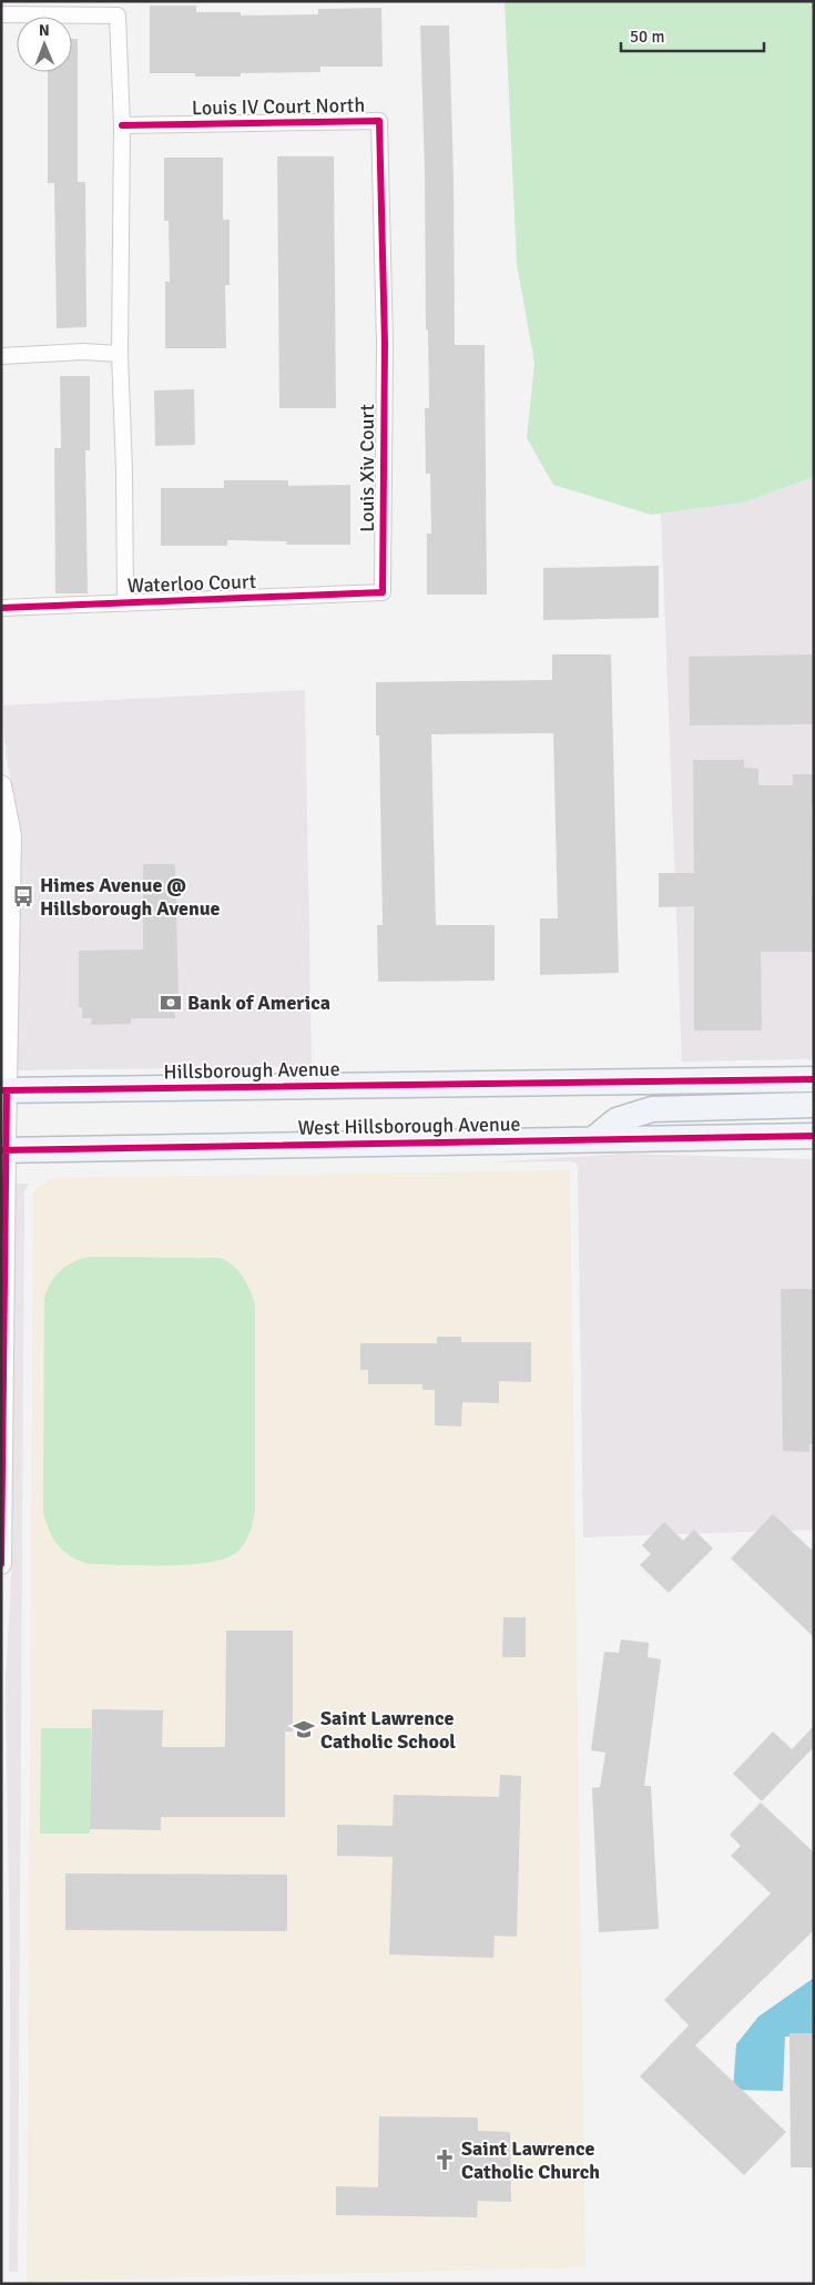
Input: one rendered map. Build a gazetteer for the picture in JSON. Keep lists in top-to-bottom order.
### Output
{
  "streets": {
    "main road": ["Hillsborough Avenue", "West Hillsborough Avenue"],
    "street": ["Louis IV Court North", "Louis Xiv Court", "Waterloo Court"]
  },
  "crossings": [
    ["Louis IV Court North", "Louis Xiv Court"],
    ["Louis Xiv Court", "Waterloo Court"],
    ["Hillsborough Avenue", "West Hillsborough Avenue"]
  ],
  "places": {
    "bus stop": ["Himes Avenue @ Hillsborough Avenue"],
    "bank": ["Bank of America"],
    "school or university": ["Saint Lawrence Catholic School"],
    "church": ["Saint Lawrence Catholic Church"]
  },
  "scale_bar": "50 m",
  "north": "top"
}
